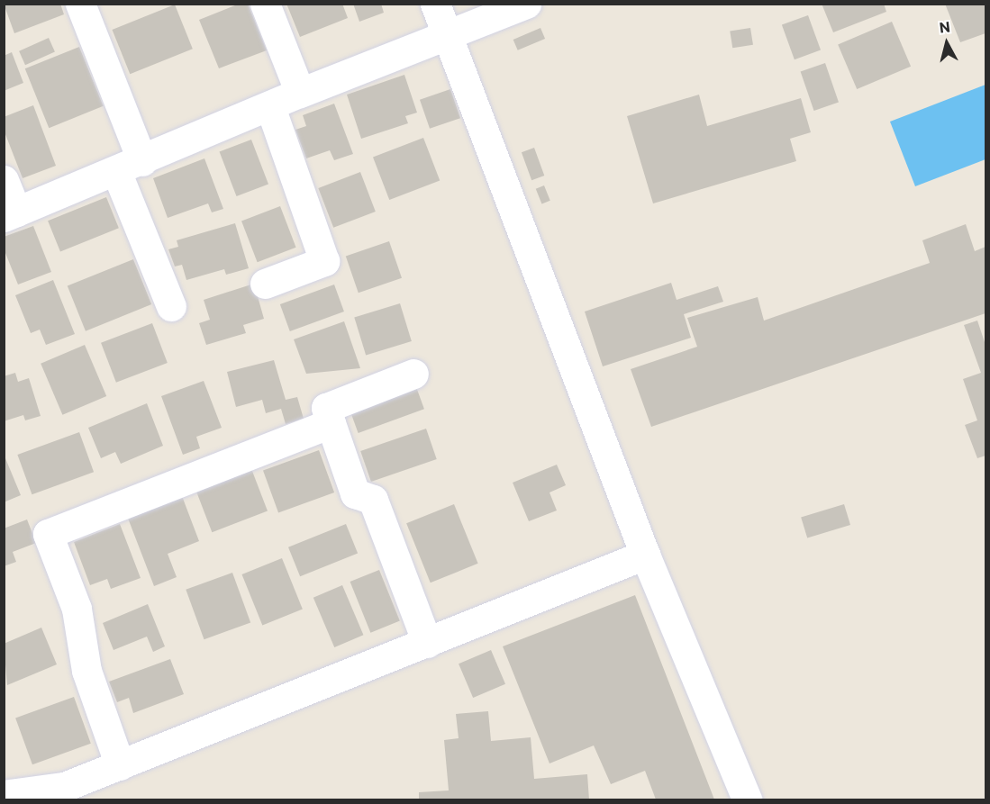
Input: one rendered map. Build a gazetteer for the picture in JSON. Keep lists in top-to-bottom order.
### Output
{
  "north": "top"
}
